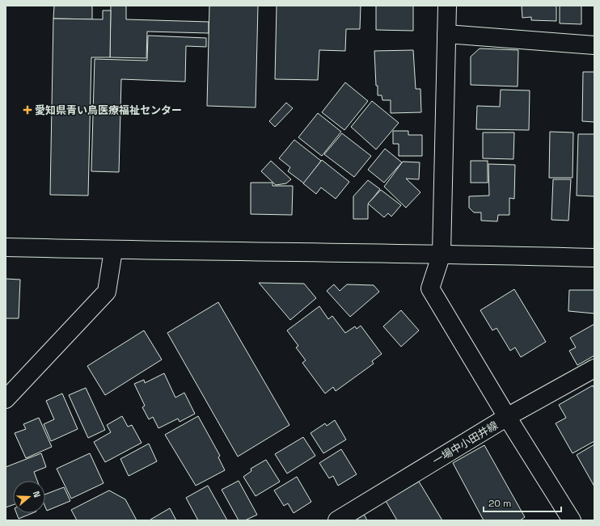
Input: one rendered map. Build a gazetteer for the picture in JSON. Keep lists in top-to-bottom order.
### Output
{
  "streets": {
    "street": ["一場中小田井線"]
  },
  "places": {
    "health": ["愛知県青い鳥医療福祉センター"]
  },
  "scale_bar": "20 m",
  "north": "right"
}
